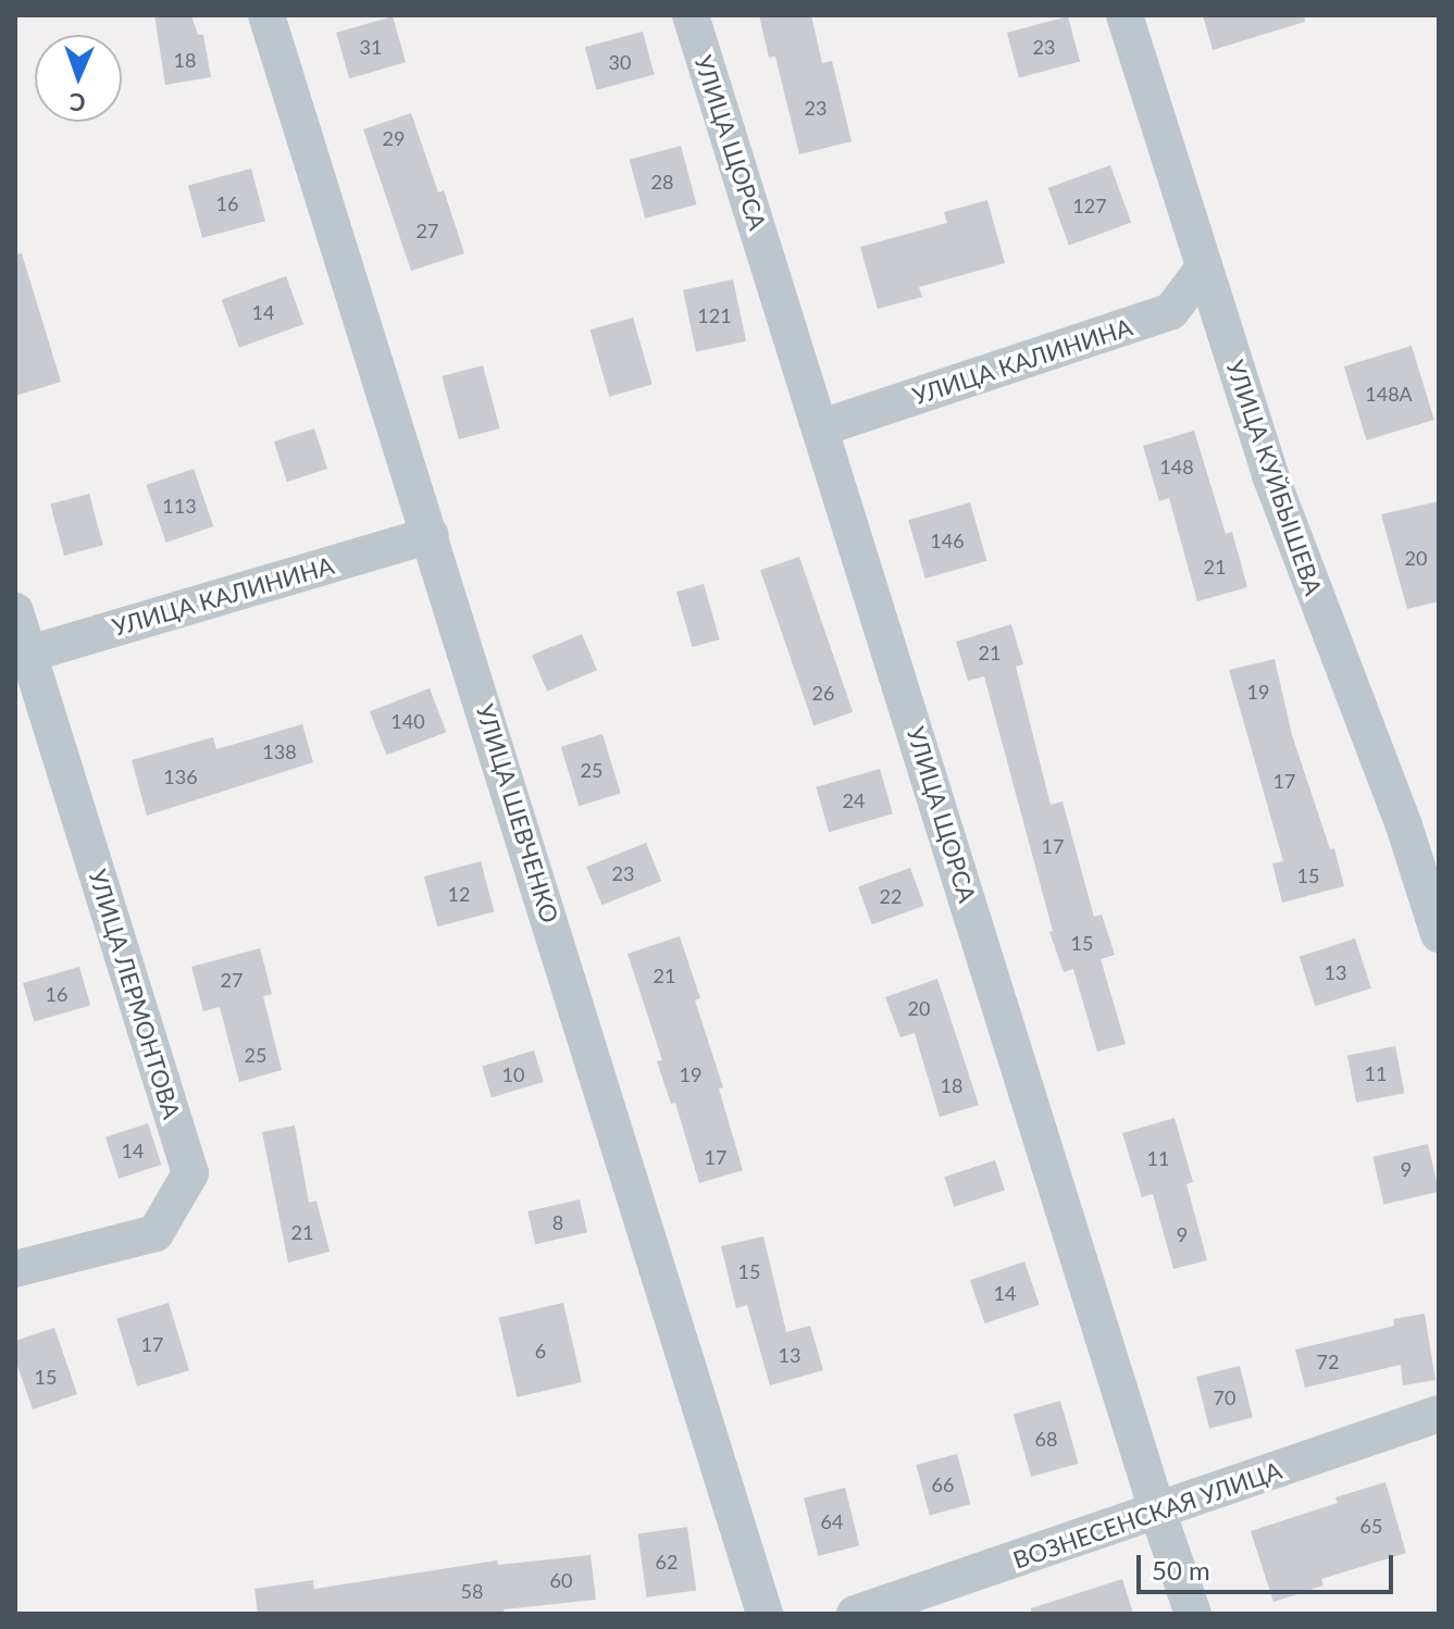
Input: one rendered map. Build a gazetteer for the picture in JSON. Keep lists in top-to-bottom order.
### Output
{
  "streets": {
    "street": [
      "УЛИЦА ЩОРСА",
      "УЛИЦА КАЛИНИНА",
      "УЛИЦА КУЙБЫШЕВА",
      "УЛИЦА ШЕВЧЕНКО",
      "УЛИЦА ЛЕРМОНТОВА",
      "ВОЗНЕСЕНСКАЯ УЛИЦА"
    ]
  },
  "crossings": [
    ["УЛИЦА ЩОРСА", "УЛИЦА КАЛИНИНА"],
    ["УЛИЦА ЩОРСА", "ВОЗНЕСЕНСКАЯ УЛИЦА"],
    ["УЛИЦА КАЛИНИНА", "УЛИЦА КУЙБЫШЕВА"],
    ["УЛИЦА КАЛИНИНА", "УЛИЦА ШЕВЧЕНКО"],
    ["УЛИЦА КАЛИНИНА", "УЛИЦА ЛЕРМОНТОВА"]
  ],
  "house_numbers": [
    "31",
    "23",
    "18",
    "30",
    "23",
    "29",
    "28",
    "16",
    "127",
    "27",
    "14",
    "121",
    "148А",
    "148",
    "113",
    "146",
    "20",
    "21",
    "21",
    "19",
    "26",
    "140",
    "138",
    "25",
    "136",
    "17",
    "24",
    "17",
    "23",
    "15",
    "12",
    "22",
    "15",
    "13",
    "21",
    "27",
    "16",
    "20",
    "25",
    "11",
    "10",
    "19",
    "18",
    "14",
    "17",
    "11",
    "9",
    "8",
    "21",
    "9",
    "15",
    "14",
    "17",
    "6",
    "13",
    "72",
    "15",
    "70",
    "68",
    "66",
    "64",
    "65",
    "62",
    "60",
    "58"
  ],
  "scale_bar": "50 m",
  "north": "bottom"
}
